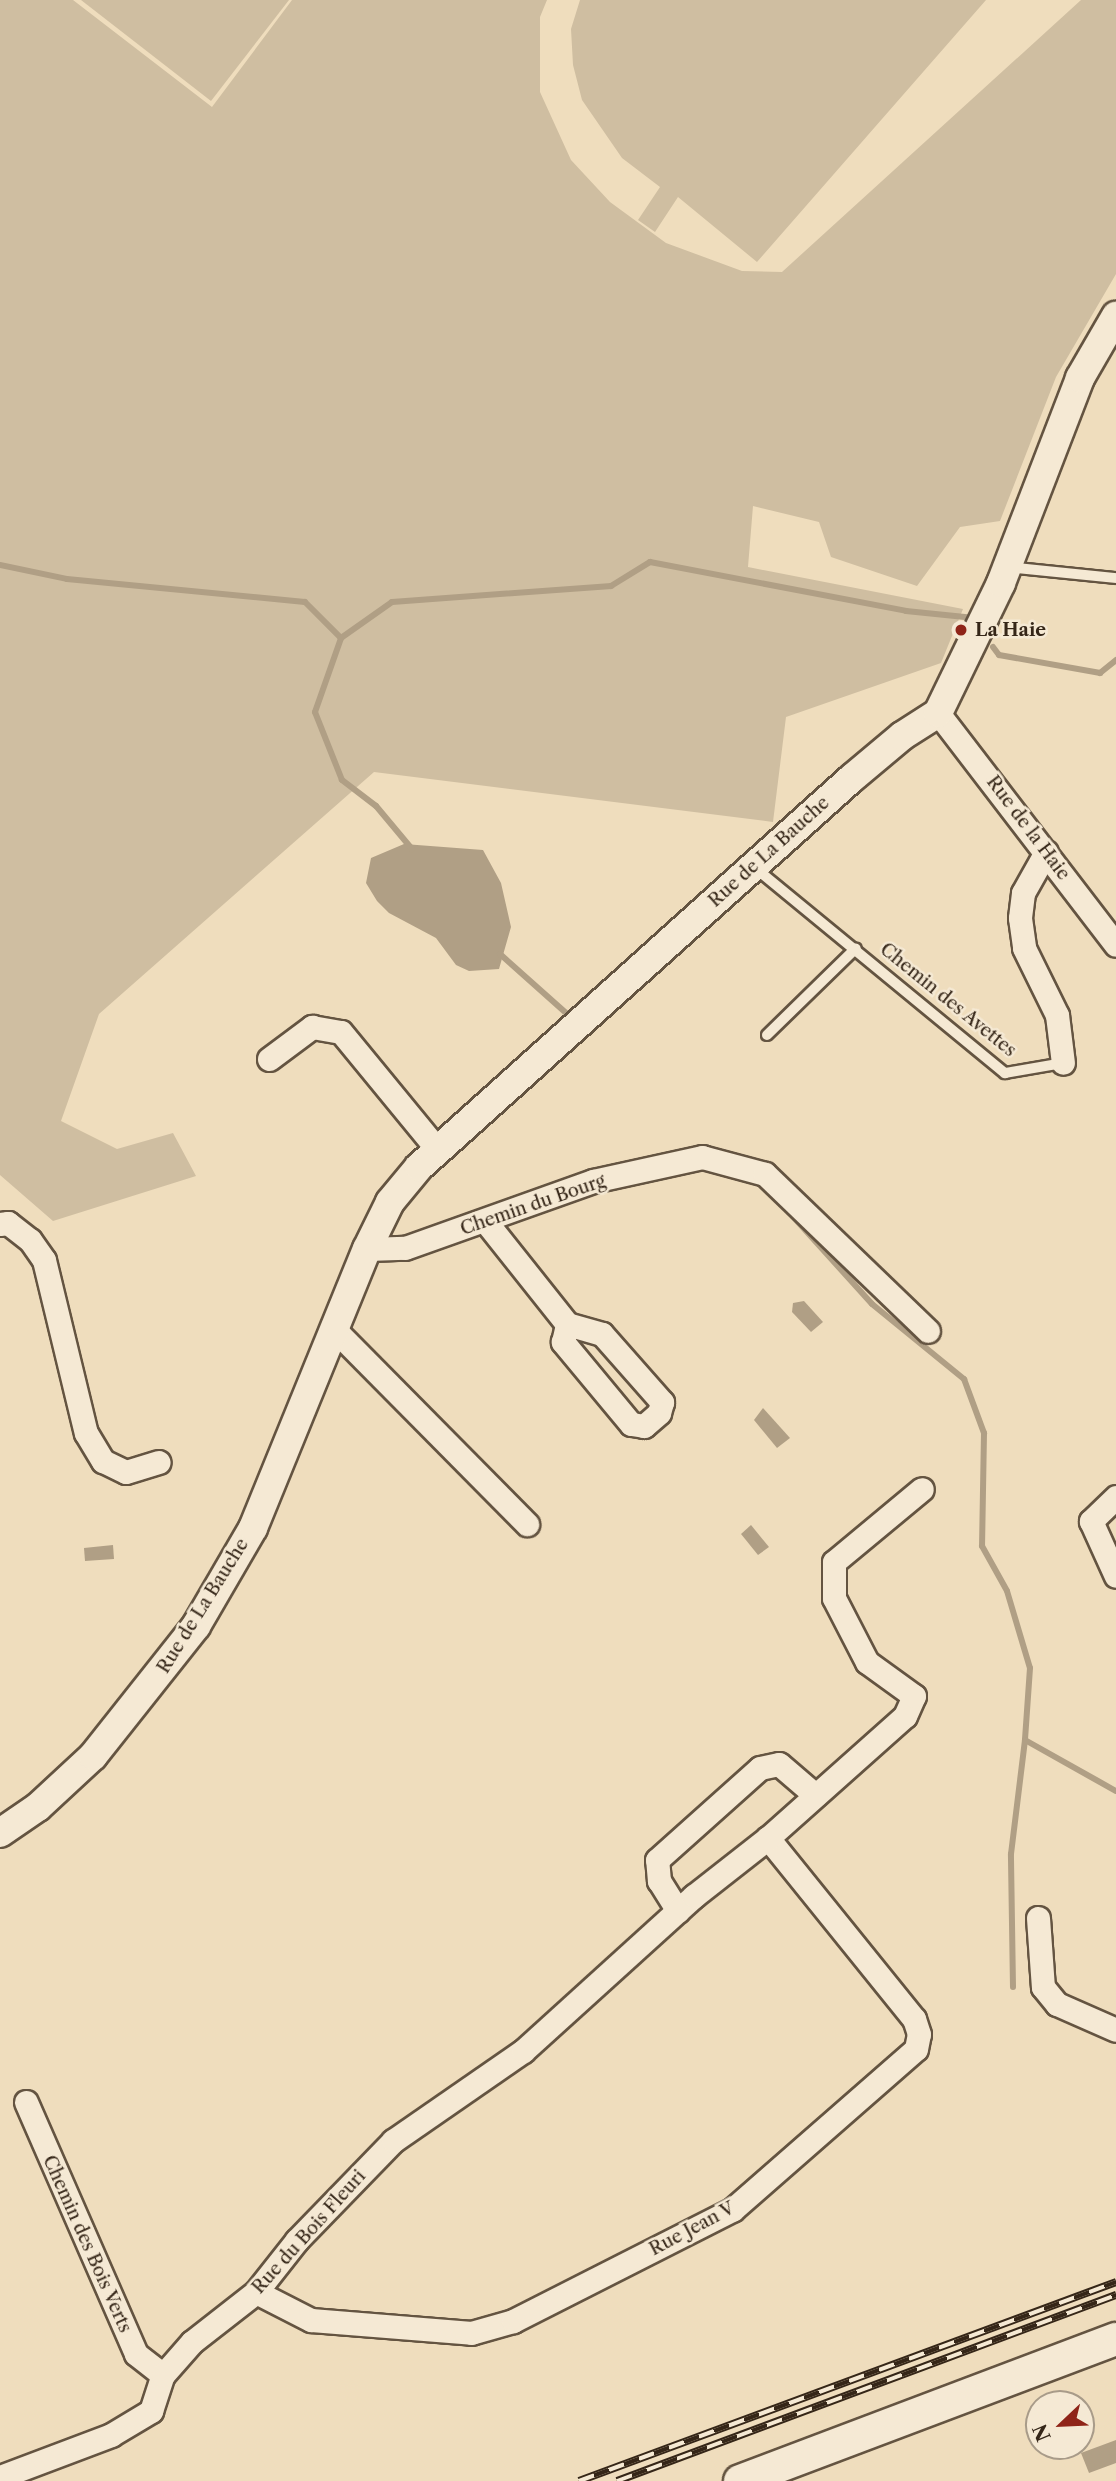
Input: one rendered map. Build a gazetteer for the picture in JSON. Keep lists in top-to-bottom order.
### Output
{
  "streets": {
    "street": [
      "Rue de la Haie",
      "Rue de La Bauche",
      "Chemin du Bourg",
      "Rue Jean V",
      "Rue du Bois Fleuri",
      "Chemin des Bois Verts"
    ],
    "lane": ["Chemin des Avettes"]
  },
  "crossings": [
    ["Rue de la Haie", "Rue de La Bauche"],
    ["Rue de La Bauche", "Chemin des Avettes"],
    ["Rue de La Bauche", "Chemin du Bourg"],
    ["Rue Jean V", "Rue du Bois Fleuri"],
    ["Rue du Bois Fleuri", "Chemin des Bois Verts"]
  ],
  "places": ["La Haie"],
  "north": "bottom left"
}
